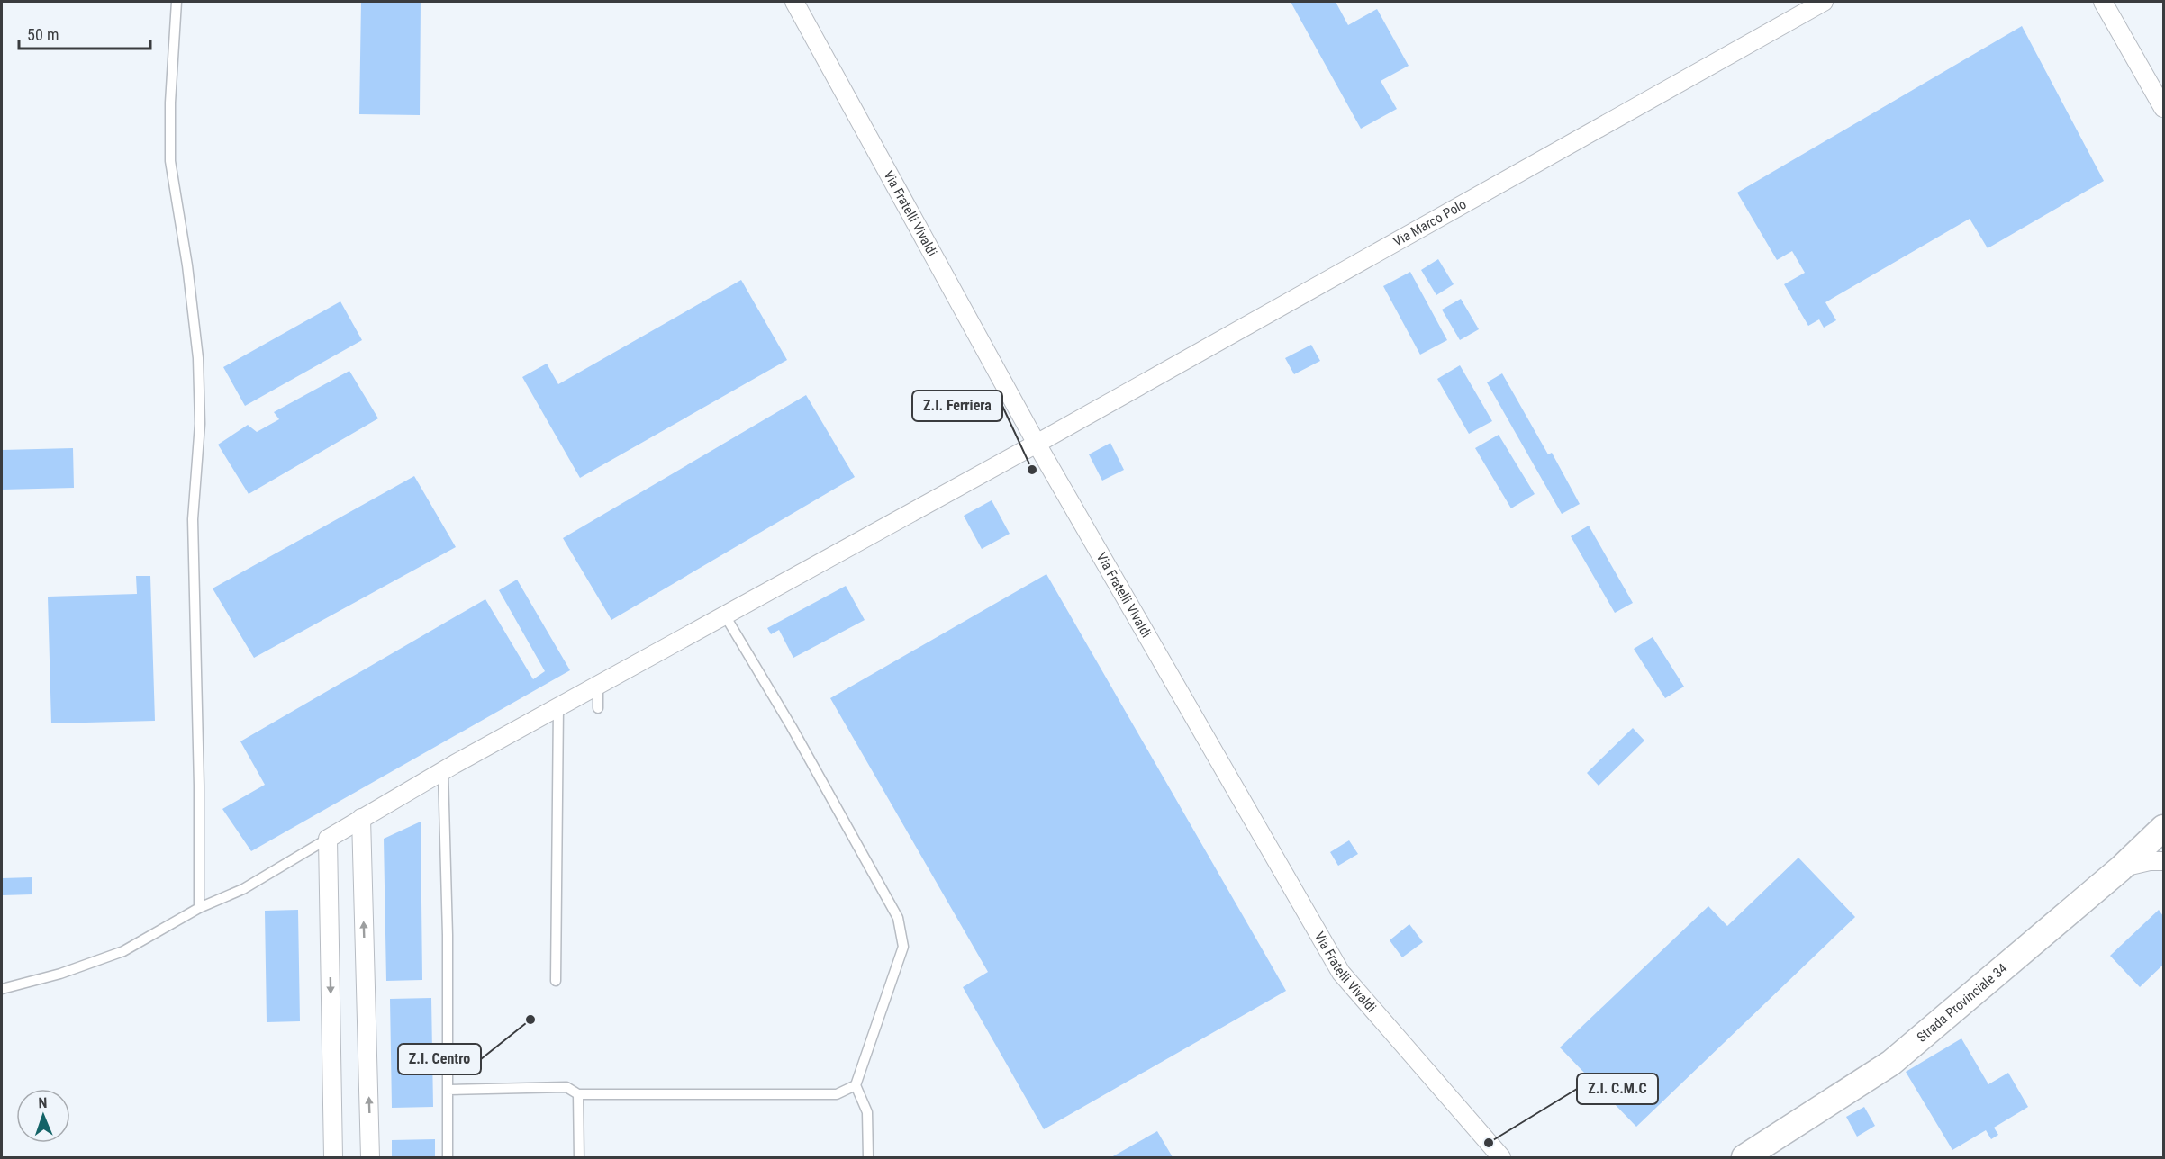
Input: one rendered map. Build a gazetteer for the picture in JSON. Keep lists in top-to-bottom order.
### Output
{
  "streets": {
    "main road": ["Strada Provinciale 34"],
    "street": ["Via Fratelli Vivaldi", "Via Marco Polo"]
  },
  "crossings": [
    ["Via Fratelli Vivaldi", "Via Marco Polo"]
  ],
  "places": ["Z.I. Ferriera", "Z.I. Centro", "Z.I. C.M.C"],
  "scale_bar": "50 m",
  "north": "top"
}
